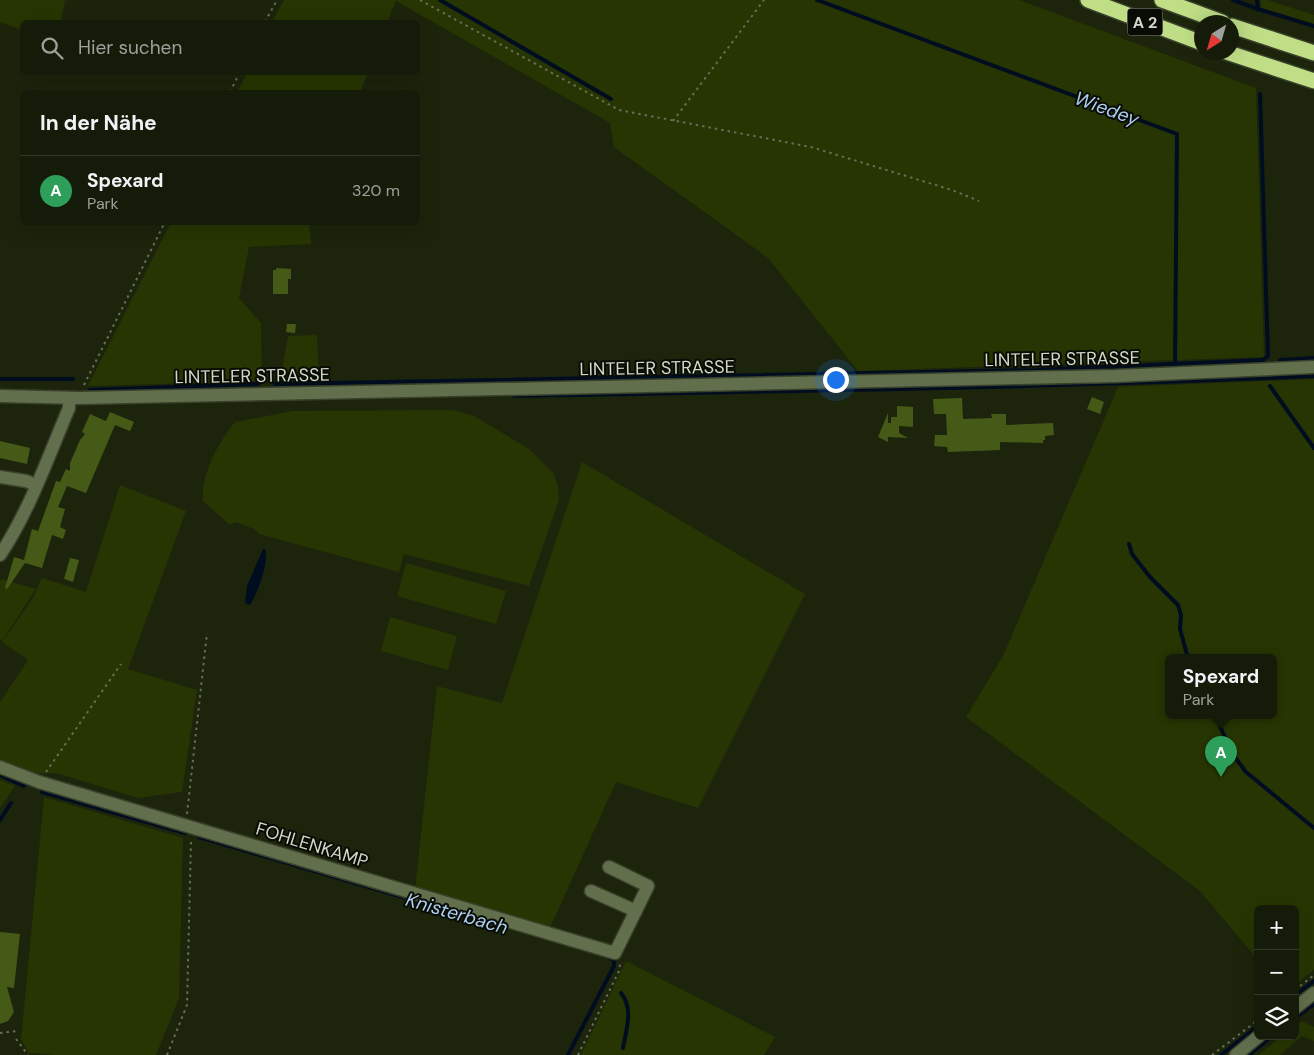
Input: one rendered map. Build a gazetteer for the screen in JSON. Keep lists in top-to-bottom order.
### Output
{
  "streets": {
    "highway": ["A 2"],
    "street": ["LINTELER STRASSE", "FOHLENKAMP"]
  },
  "water": ["Wiedey", "Knisterbach"],
  "north": "bottom left",
  "page": {
    "search": "Hier suchen",
    "heading": "In der Nähe",
    "list": [
      {
        "mark": "A",
        "name": "Spexard",
        "note": "Park",
        "value": "320 m"
      }
    ],
    "popup": ["Spexard", "Park"],
    "pins": "A",
    "map_buttons": ["+", "−"]
  }
}
